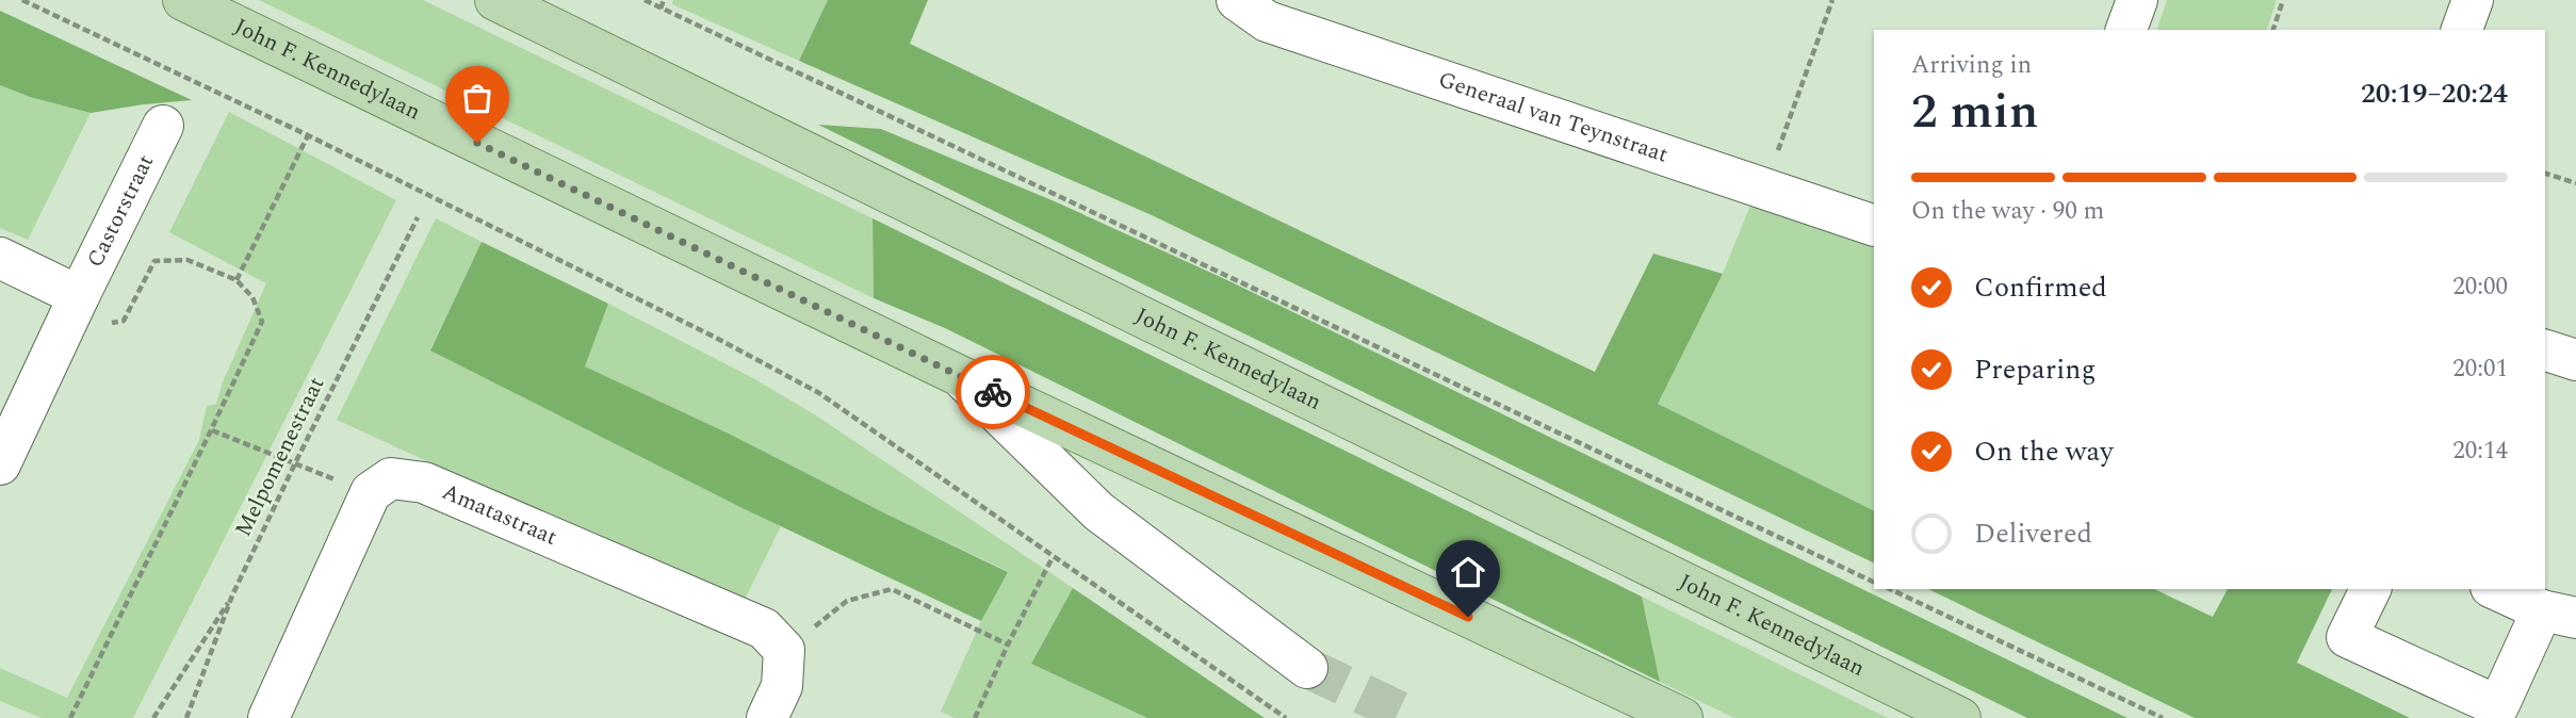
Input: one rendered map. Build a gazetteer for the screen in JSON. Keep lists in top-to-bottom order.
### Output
{
  "streets": {
    "main road": ["John F. Kennedylaan"],
    "street": ["Generaal van Teynstraat", "Castorstraat", "Amatastraat"],
    "path": ["Melpomenestraat"]
  },
  "page": {
    "heading": ["2 min", "Arriving in", "20:19–20:24"],
    "bar": "On the way · 90 m",
    "list": [
      ["Confirmed", "20:00"],
      ["Preparing", "20:01"],
      ["On the way", "20:14"],
      "Delivered"
    ]
  }
}
